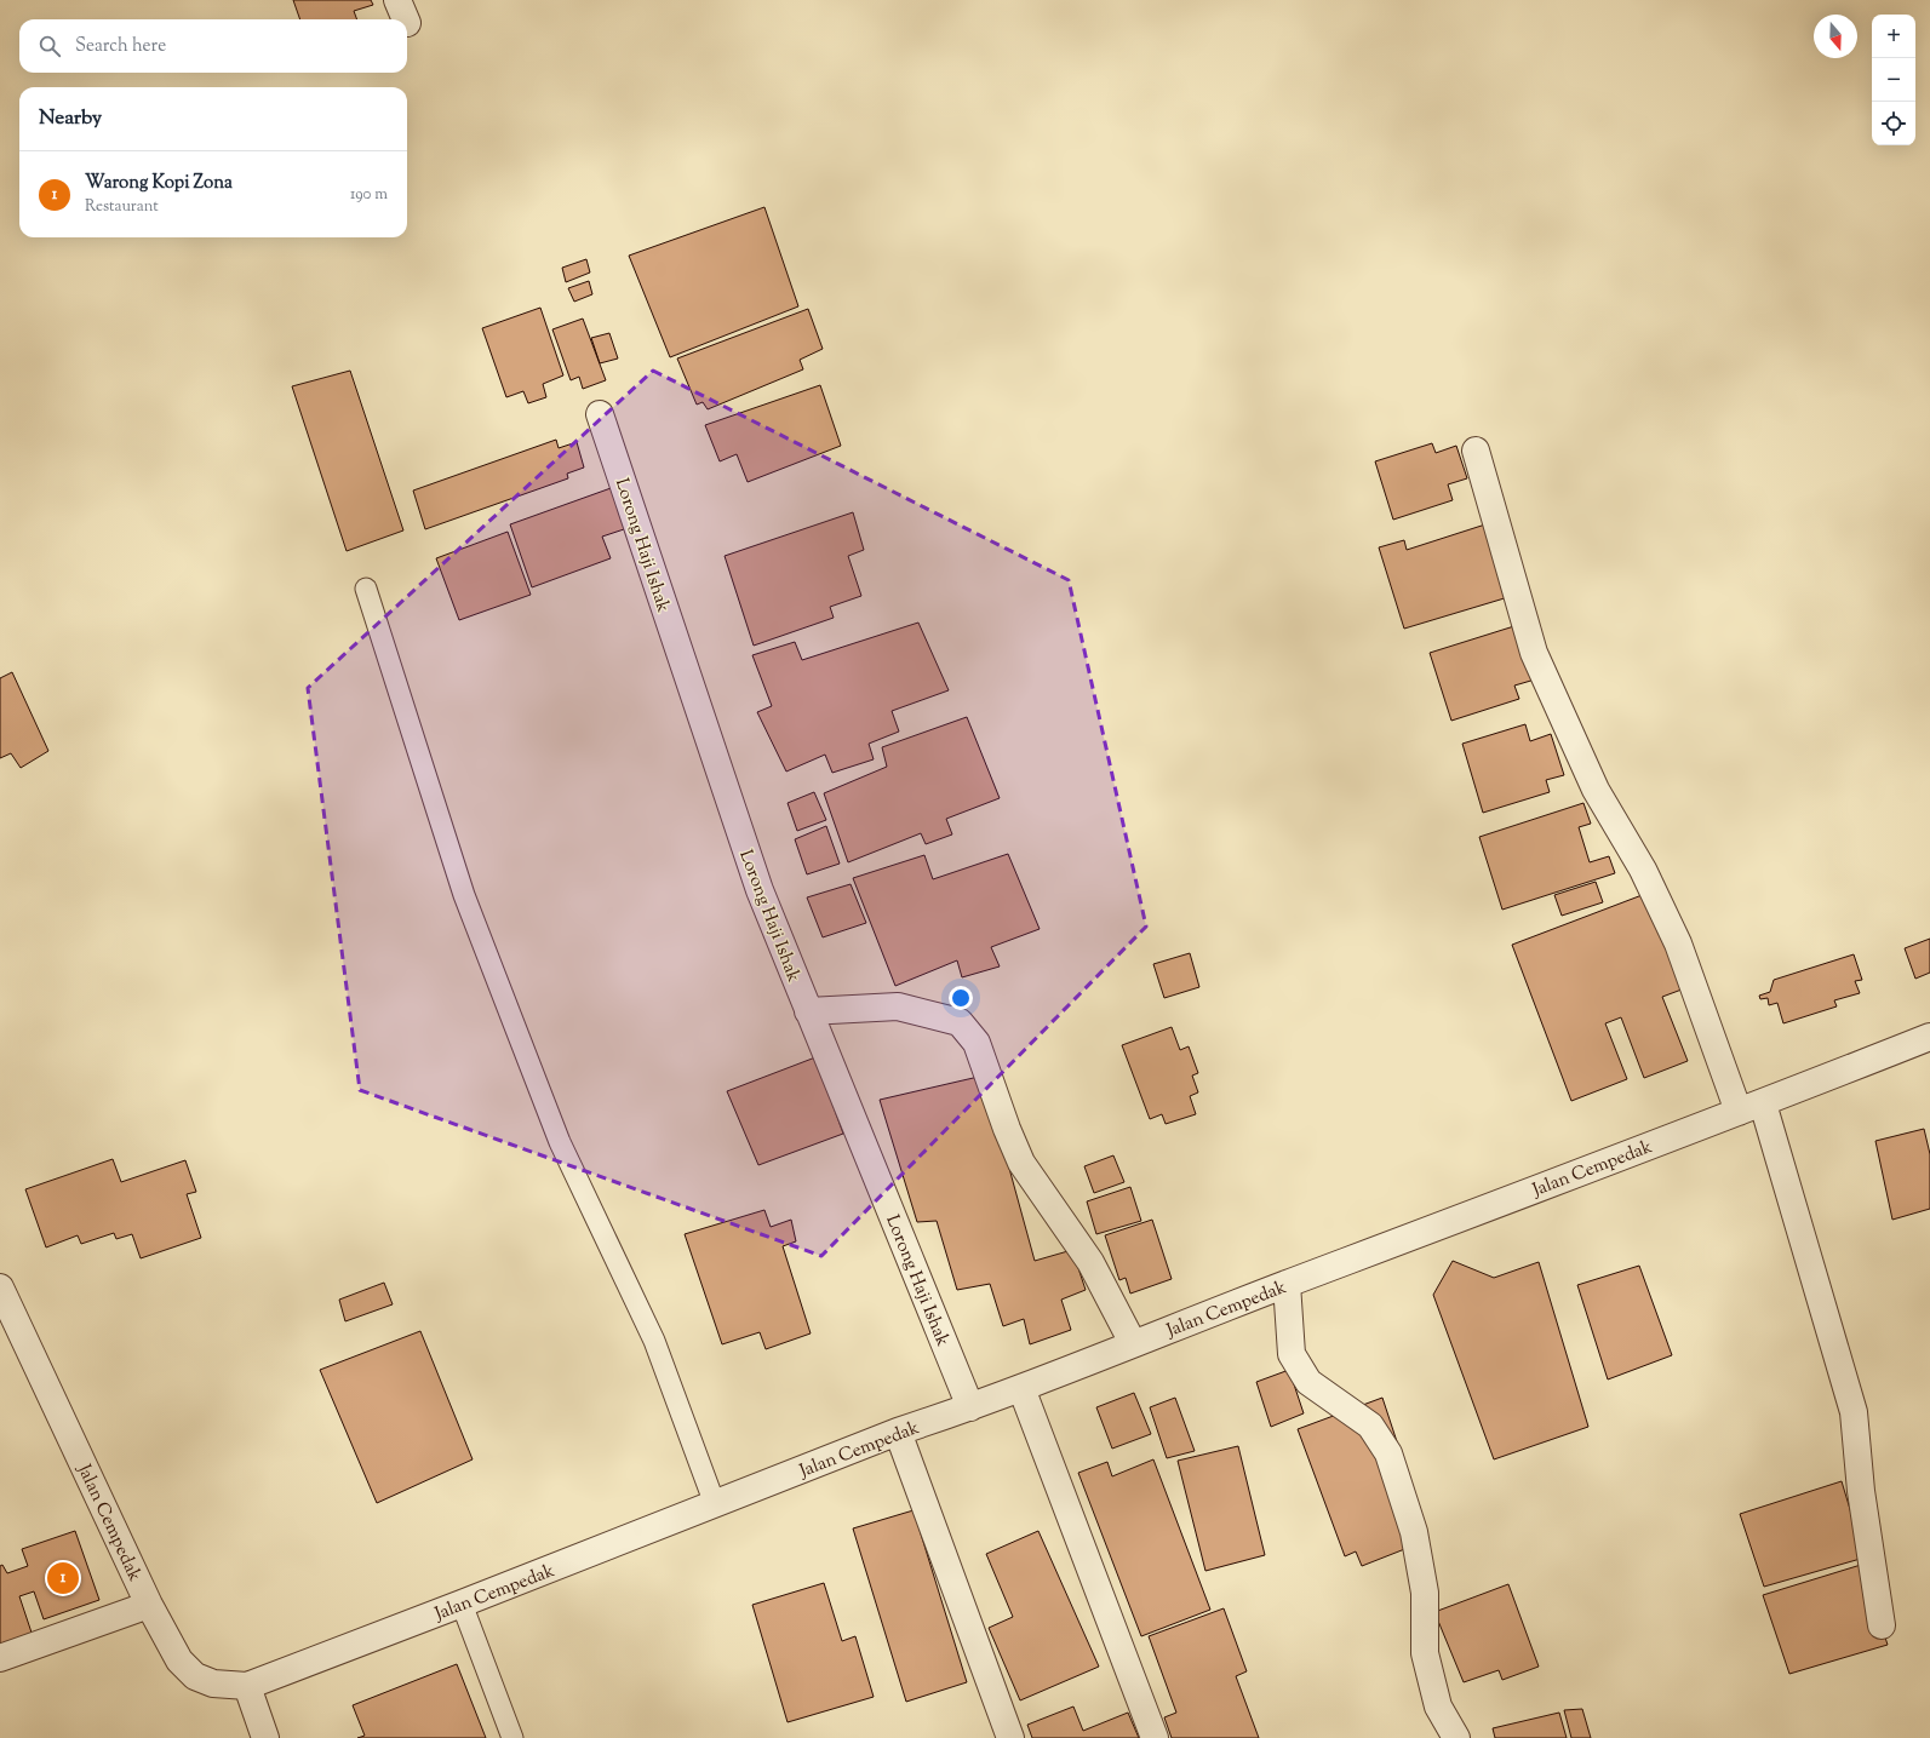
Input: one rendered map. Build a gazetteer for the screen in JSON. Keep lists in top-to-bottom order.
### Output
{
  "streets": {
    "street": ["Lorong Haji Ishak", "Jalan Cempedak"]
  },
  "crossings": [
    ["Lorong Haji Ishak", "Jalan Cempedak"]
  ],
  "north": "bottom",
  "page": {
    "map_buttons": ["+", "−"],
    "search": "Search here",
    "heading": "Nearby",
    "list": [
      {
        "mark": "1",
        "name": "Warong Kopi Zona",
        "note": "Restaurant",
        "value": "190 m"
      }
    ],
    "pins": "1"
  }
}
